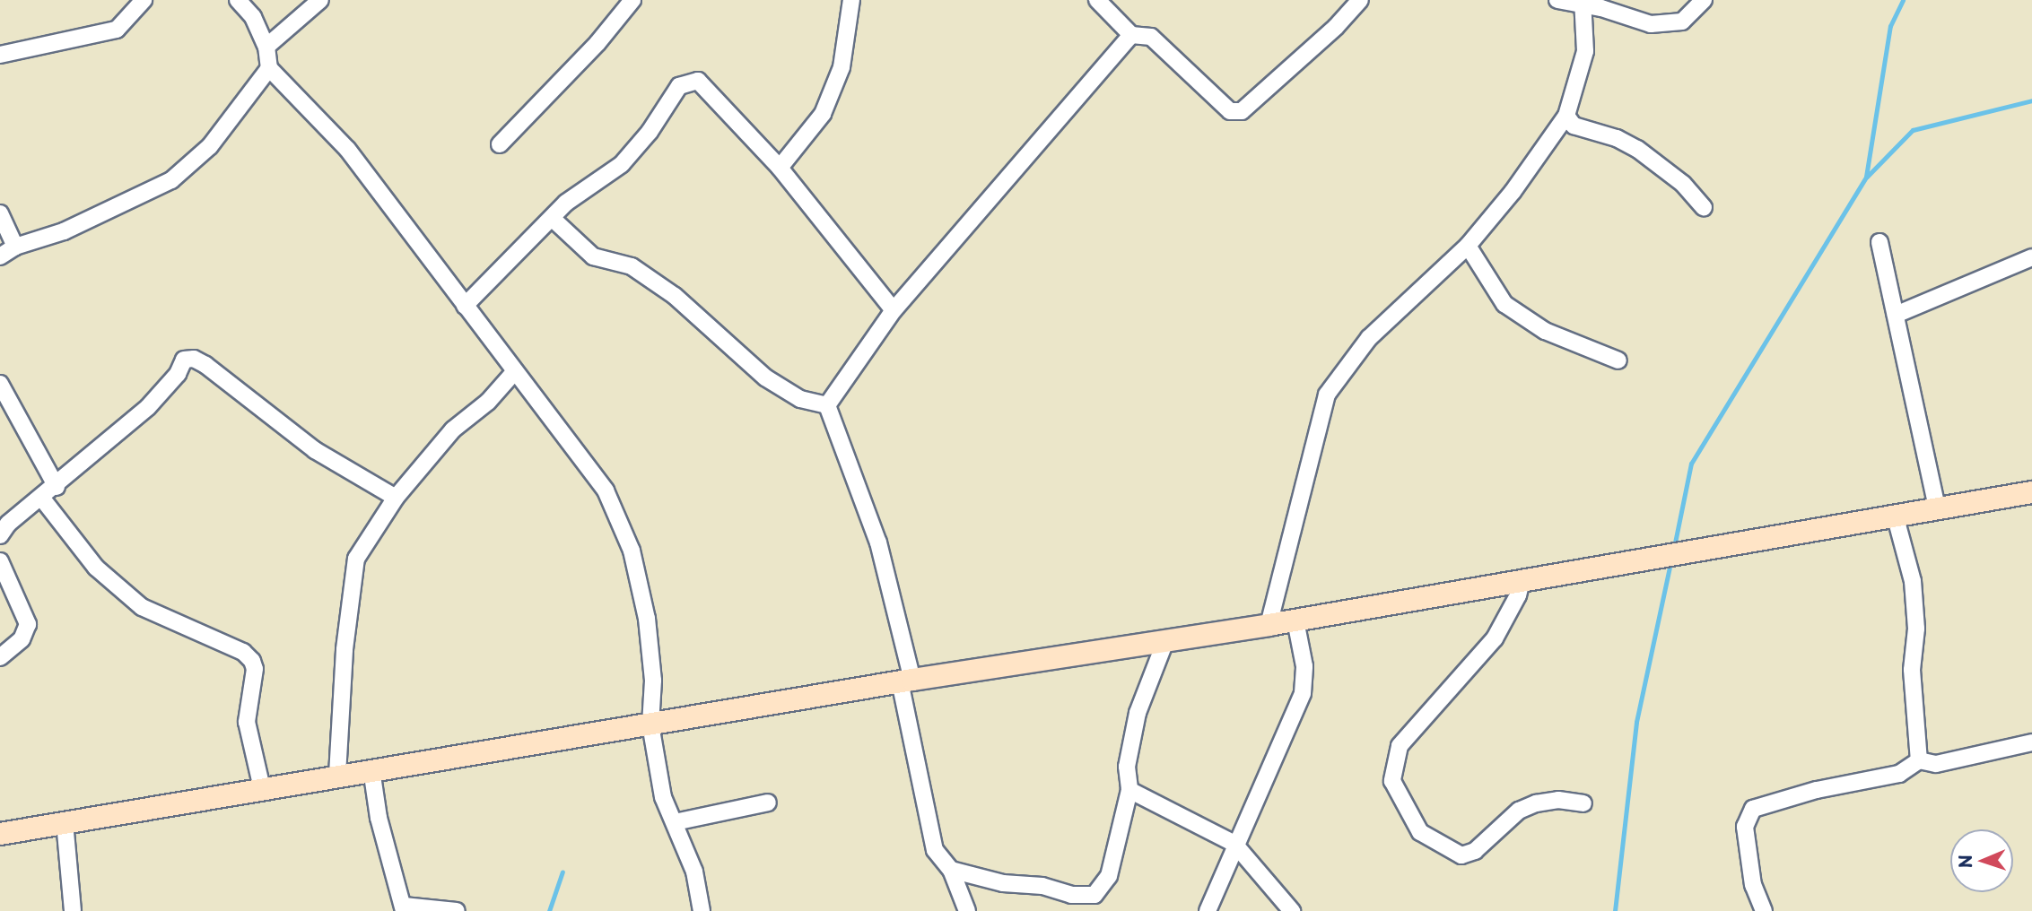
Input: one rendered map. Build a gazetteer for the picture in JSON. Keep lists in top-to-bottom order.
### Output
{
  "north": "left"
}
